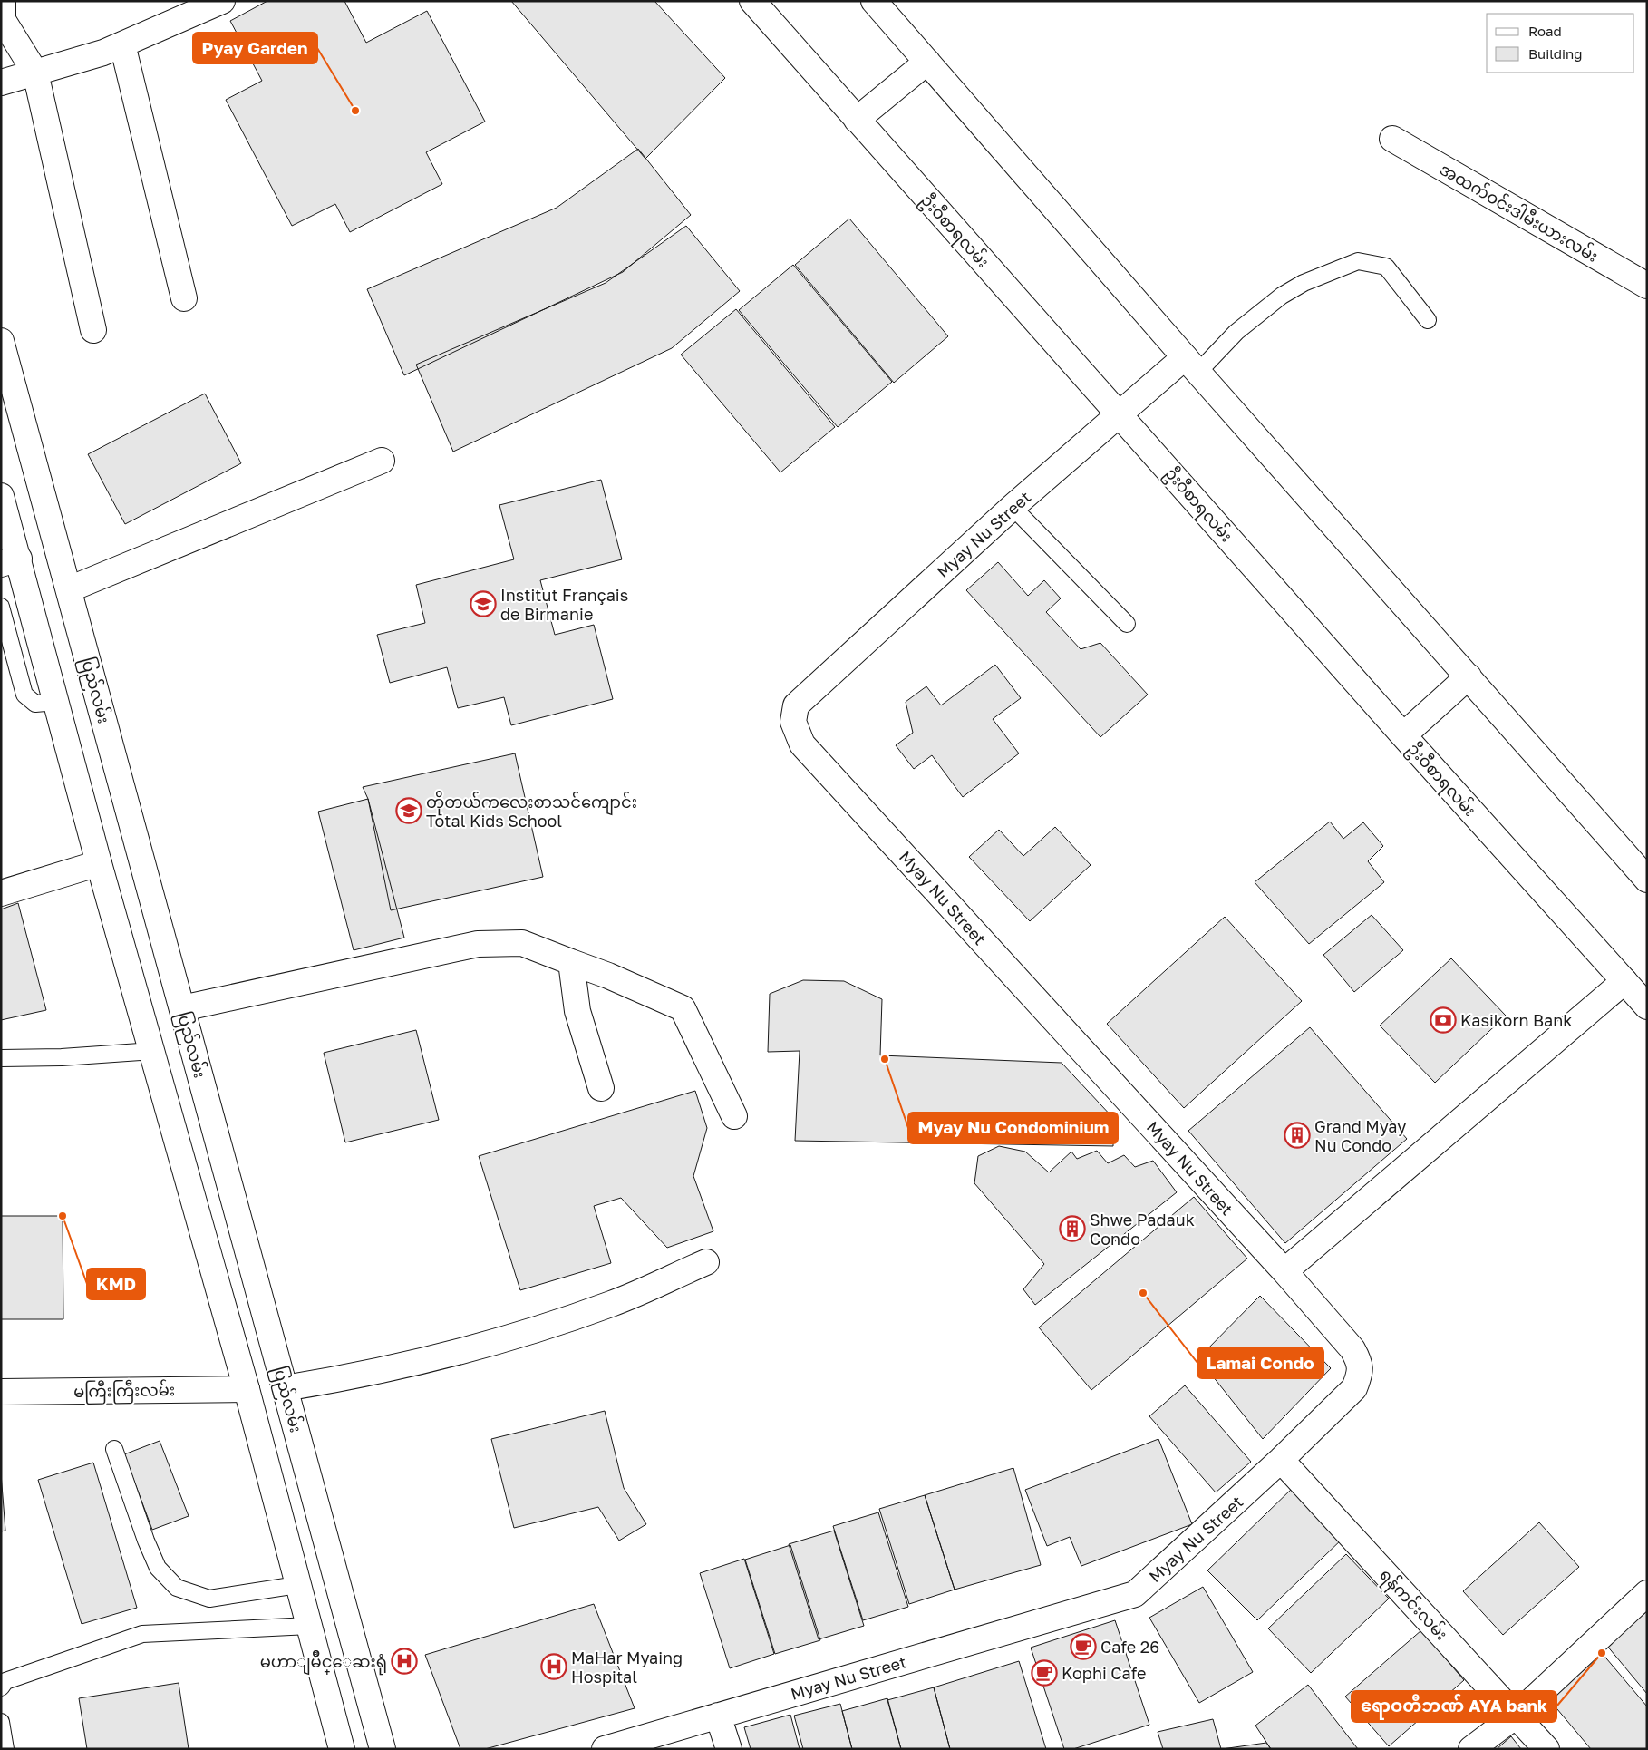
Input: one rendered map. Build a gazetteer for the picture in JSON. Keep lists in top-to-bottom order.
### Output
{
  "streets": {
    "main road": [
      "အထက်ဝင်းဒါမီးယားလမ်း",
      "ဦးဝီစာရလမ်း",
      "Myay Nu Street",
      "ပြည်လမ်း",
      "မကြီးကြီးလမ်း",
      "ရန်ကင်းလမ်း"
    ]
  },
  "crossings": [
    ["ဦးဝီစာရလမ်း", "Myay Nu Street"],
    ["Myay Nu Street", "ရန်ကင်းလမ်း"]
  ],
  "places": {
    "other": [
      "Pyay Garden",
      "Myay Nu Condominium",
      "KMD",
      "Lamai Condo",
      "ဧရာဝတီဘဏ် AYA bank"
    ],
    "school or university": ["Institut Français de Birmanie", "တိုတယ်ကလေးစာသင်ကျောင်း Total Kids School"],
    "bank": ["Kasikorn Bank"],
    "building": ["Grand Myay Nu Condo", "Shwe Padauk Condo"],
    "cafe": ["Cafe 26", "Kophi Cafe"],
    "hospital": ["မဟာျမိဳင္ေဆးရုံ", "MaHar Myaing Hospital"]
  },
  "legend": ["Road", "Building"]
}
